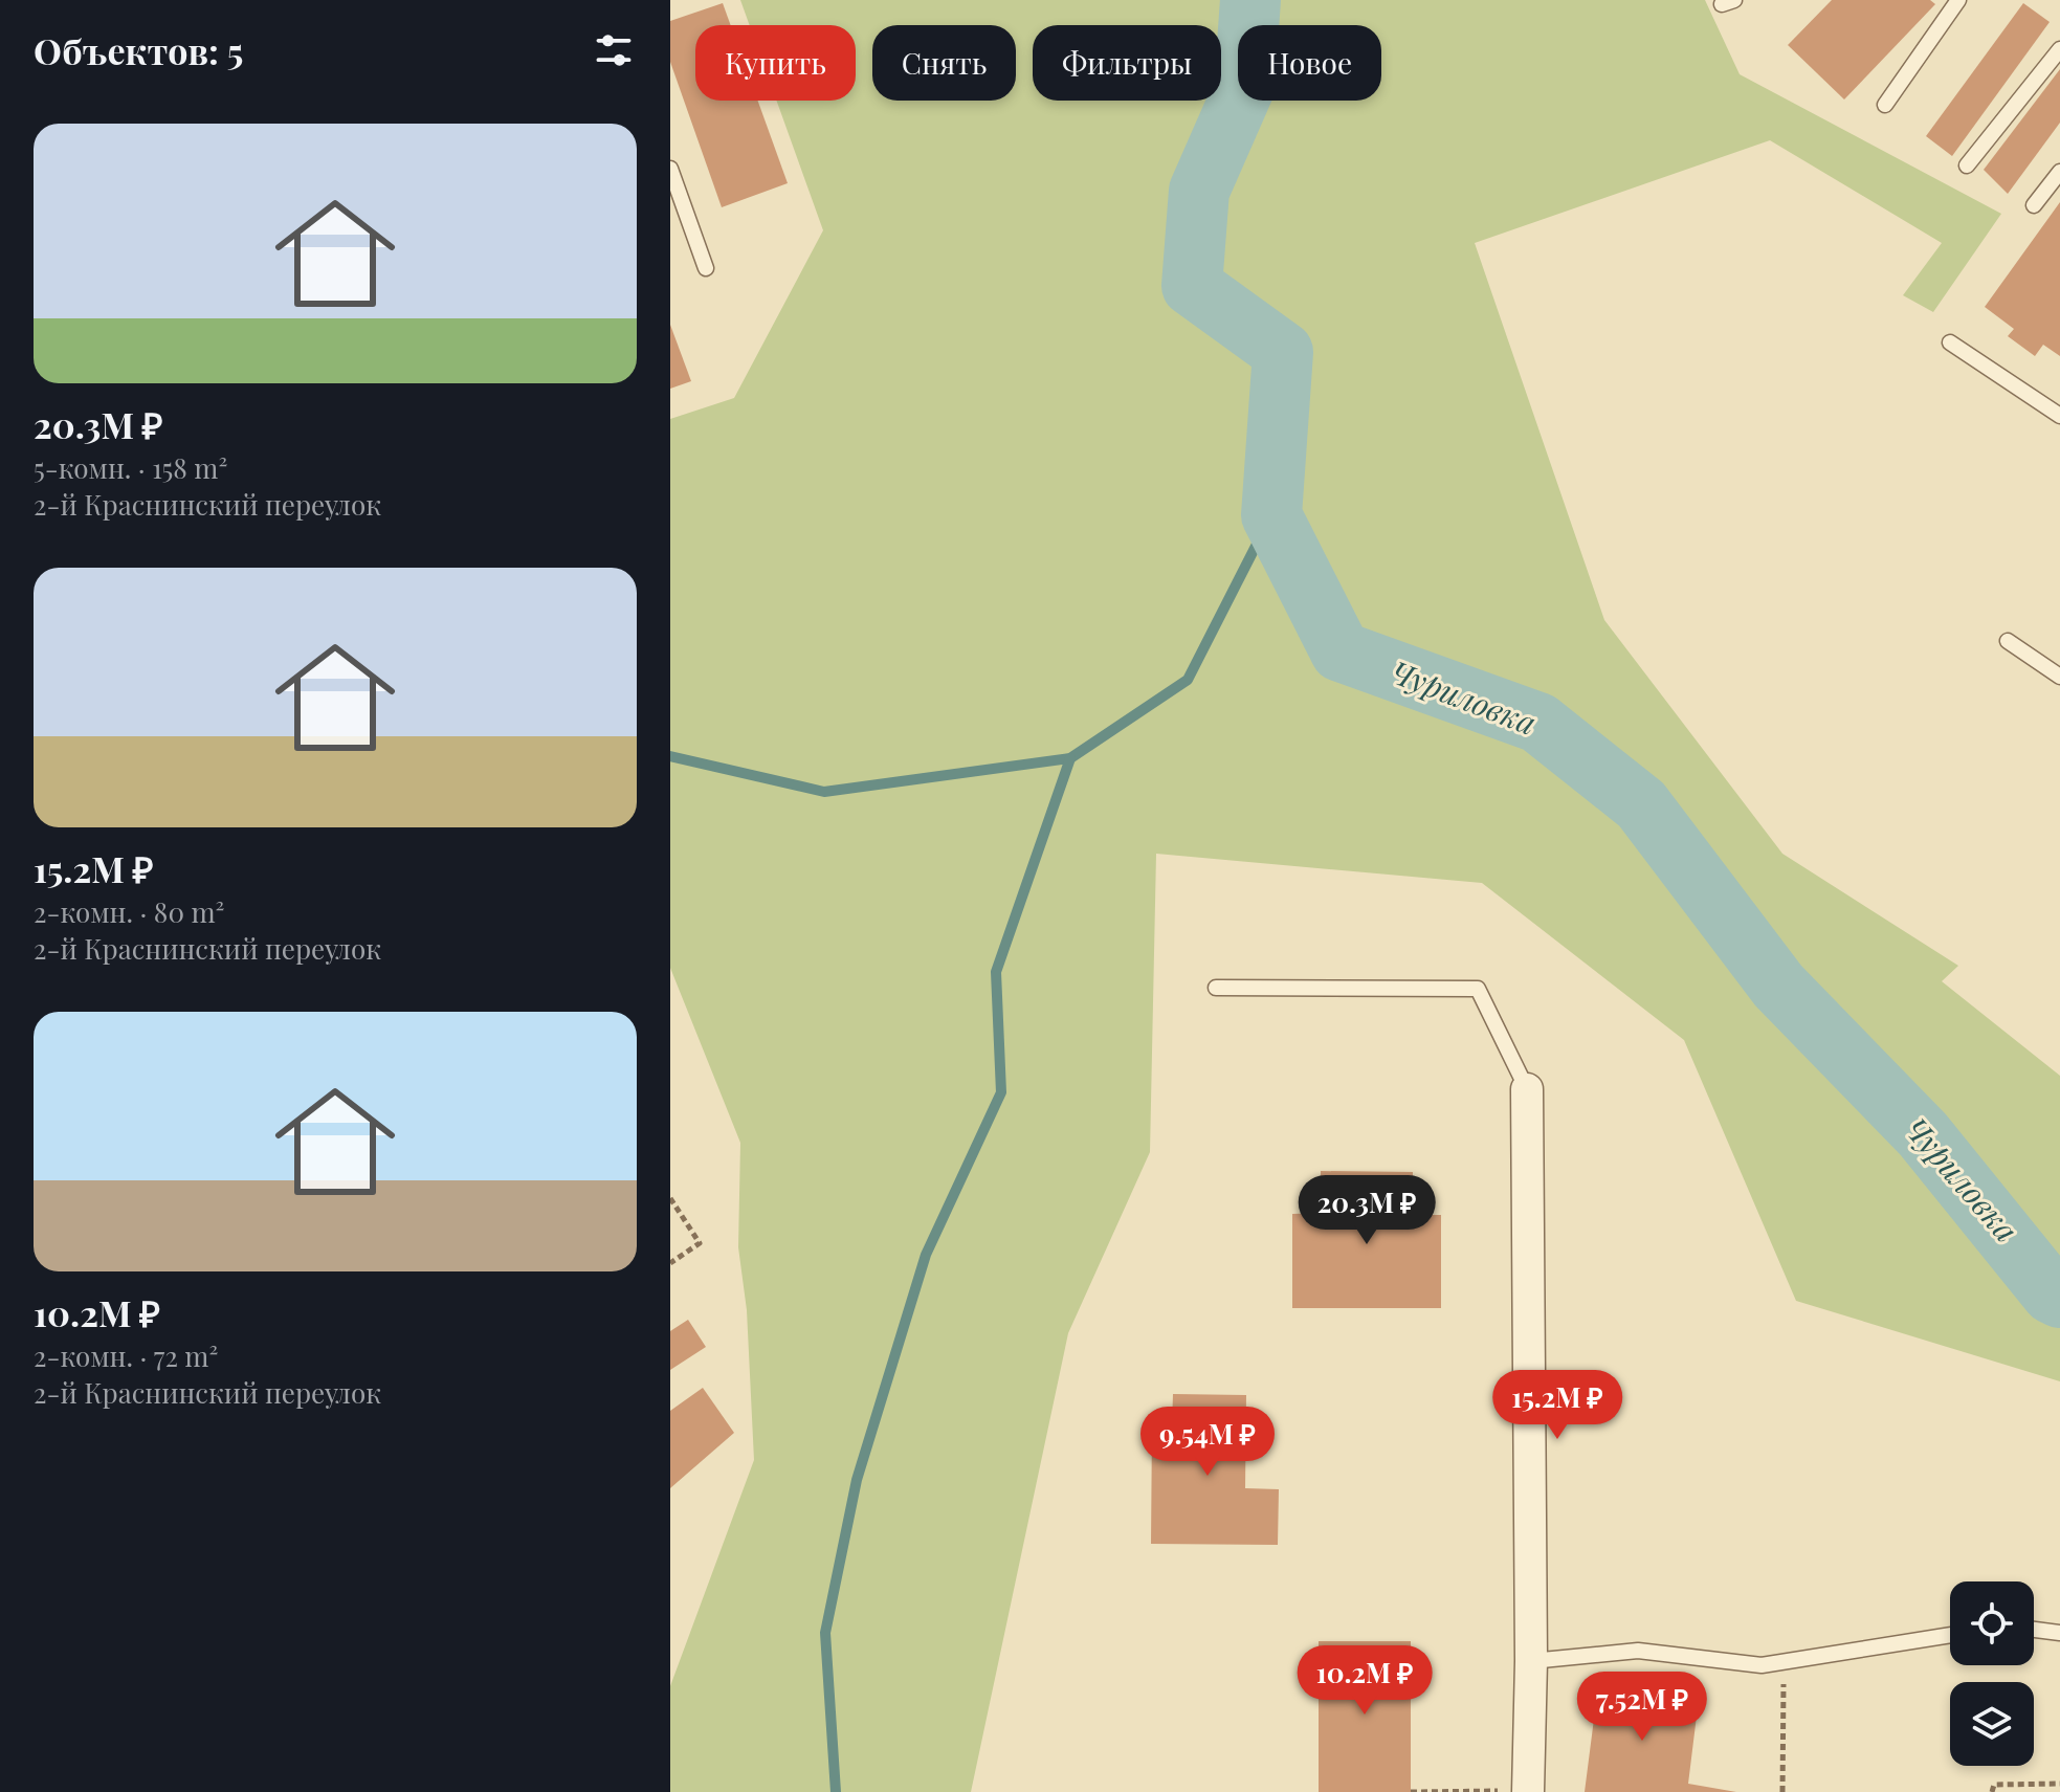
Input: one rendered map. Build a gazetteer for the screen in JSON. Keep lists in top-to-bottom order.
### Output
{
  "water": ["Чуриловка"],
  "page": {
    "heading": "Объектов: 5",
    "chip": [
      "Купить",
      "Снять",
      "Фильтры",
      "Новое"
    ],
    "list": [
      {
        "name": "20.3M ₽",
        "note": "5-комн. · 158 m² · 2-й Краснинский переулок"
      },
      {
        "name": "15.2M ₽",
        "note": "2-комн. · 80 m² · 2-й Краснинский переулок"
      },
      {
        "name": "10.2M ₽",
        "note": "2-комн. · 72 m² · 2-й Краснинский переулок"
      }
    ],
    "price": [
      "20.3M ₽",
      "15.2M ₽",
      "9.54M ₽",
      "10.2M ₽",
      "7.52M ₽"
    ]
  }
}
